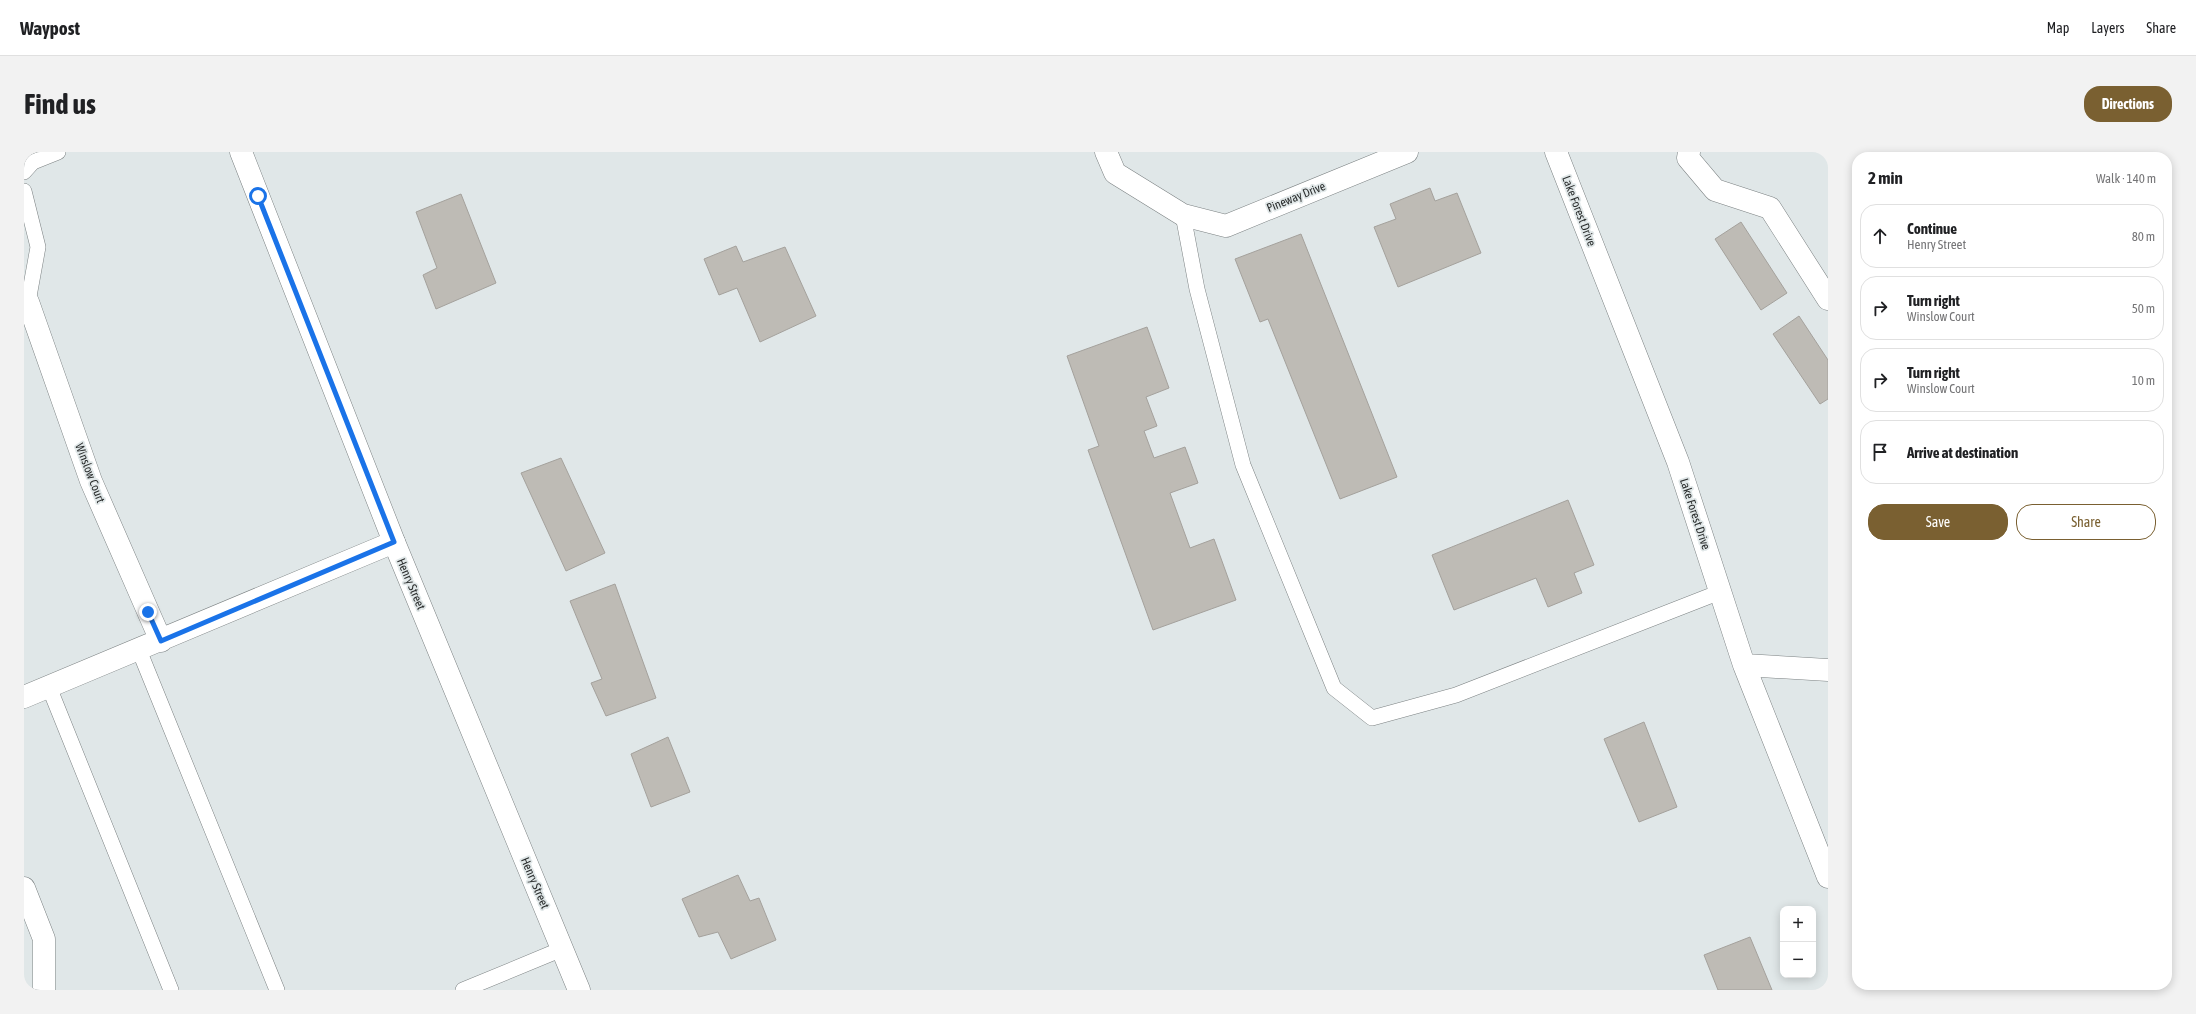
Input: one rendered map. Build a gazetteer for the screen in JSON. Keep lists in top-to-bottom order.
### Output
{
  "streets": {
    "street": [
      "Pineway Drive",
      "Lake Forest Drive",
      "Winslow Court",
      "Henry Street"
    ]
  },
  "page": {
    "header": "Waypost",
    "nav": ["Map", "Layers", "Share"],
    "buttons": [
      "Directions",
      ["Save", "Share"]
    ],
    "title": "Find us",
    "heading": ["2 min", "Walk · 140 m"],
    "list": [
      ["Continue", "Henry Street", "80 m"],
      ["Turn right", "Winslow Court", "50 m"],
      ["Turn right", "Winslow Court", "10 m"],
      "Arrive at destination"
    ],
    "map_buttons": ["+", "−"]
  }
}
